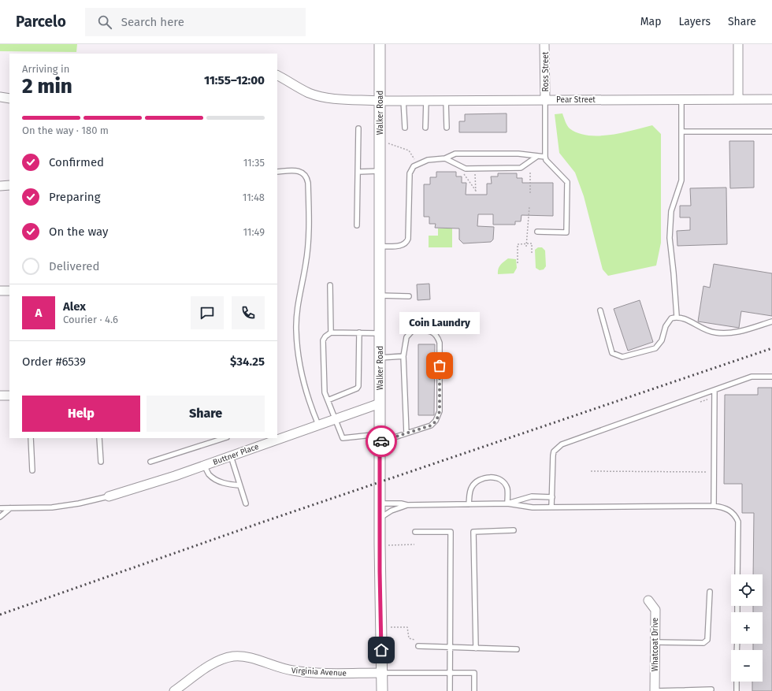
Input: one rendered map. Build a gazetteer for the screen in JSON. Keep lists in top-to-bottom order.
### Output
{
  "streets": {
    "street": [
      "Ross Street",
      "Pear Street",
      "Walker Road",
      "Buttner Place",
      "Whatcoat Drive",
      "Virginia Avenue"
    ]
  },
  "crossings": [
    ["Ross Street", "Pear Street"],
    ["Pear Street", "Walker Road"],
    ["Walker Road", "Buttner Place"],
    ["Walker Road", "Virginia Avenue"]
  ],
  "places": ["Coin Laundry"],
  "page": {
    "header": "Parcelo",
    "search": "Search here",
    "nav": ["Map", "Layers", "Share"],
    "heading": ["2 min", "Arriving in", "11:55–12:00"],
    "panel": [
      "Alex",
      "Courier · 4.6",
      "Order #6539",
      "$34.25"
    ],
    "bar": "On the way · 180 m",
    "list": [
      ["Confirmed", "11:35"],
      ["Preparing", "11:48"],
      ["On the way", "11:49"],
      "Delivered"
    ],
    "round": "A",
    "bubble": "Coin Laundry",
    "buttons": ["Help", "Share"],
    "map_buttons": ["+", "−"]
  }
}
